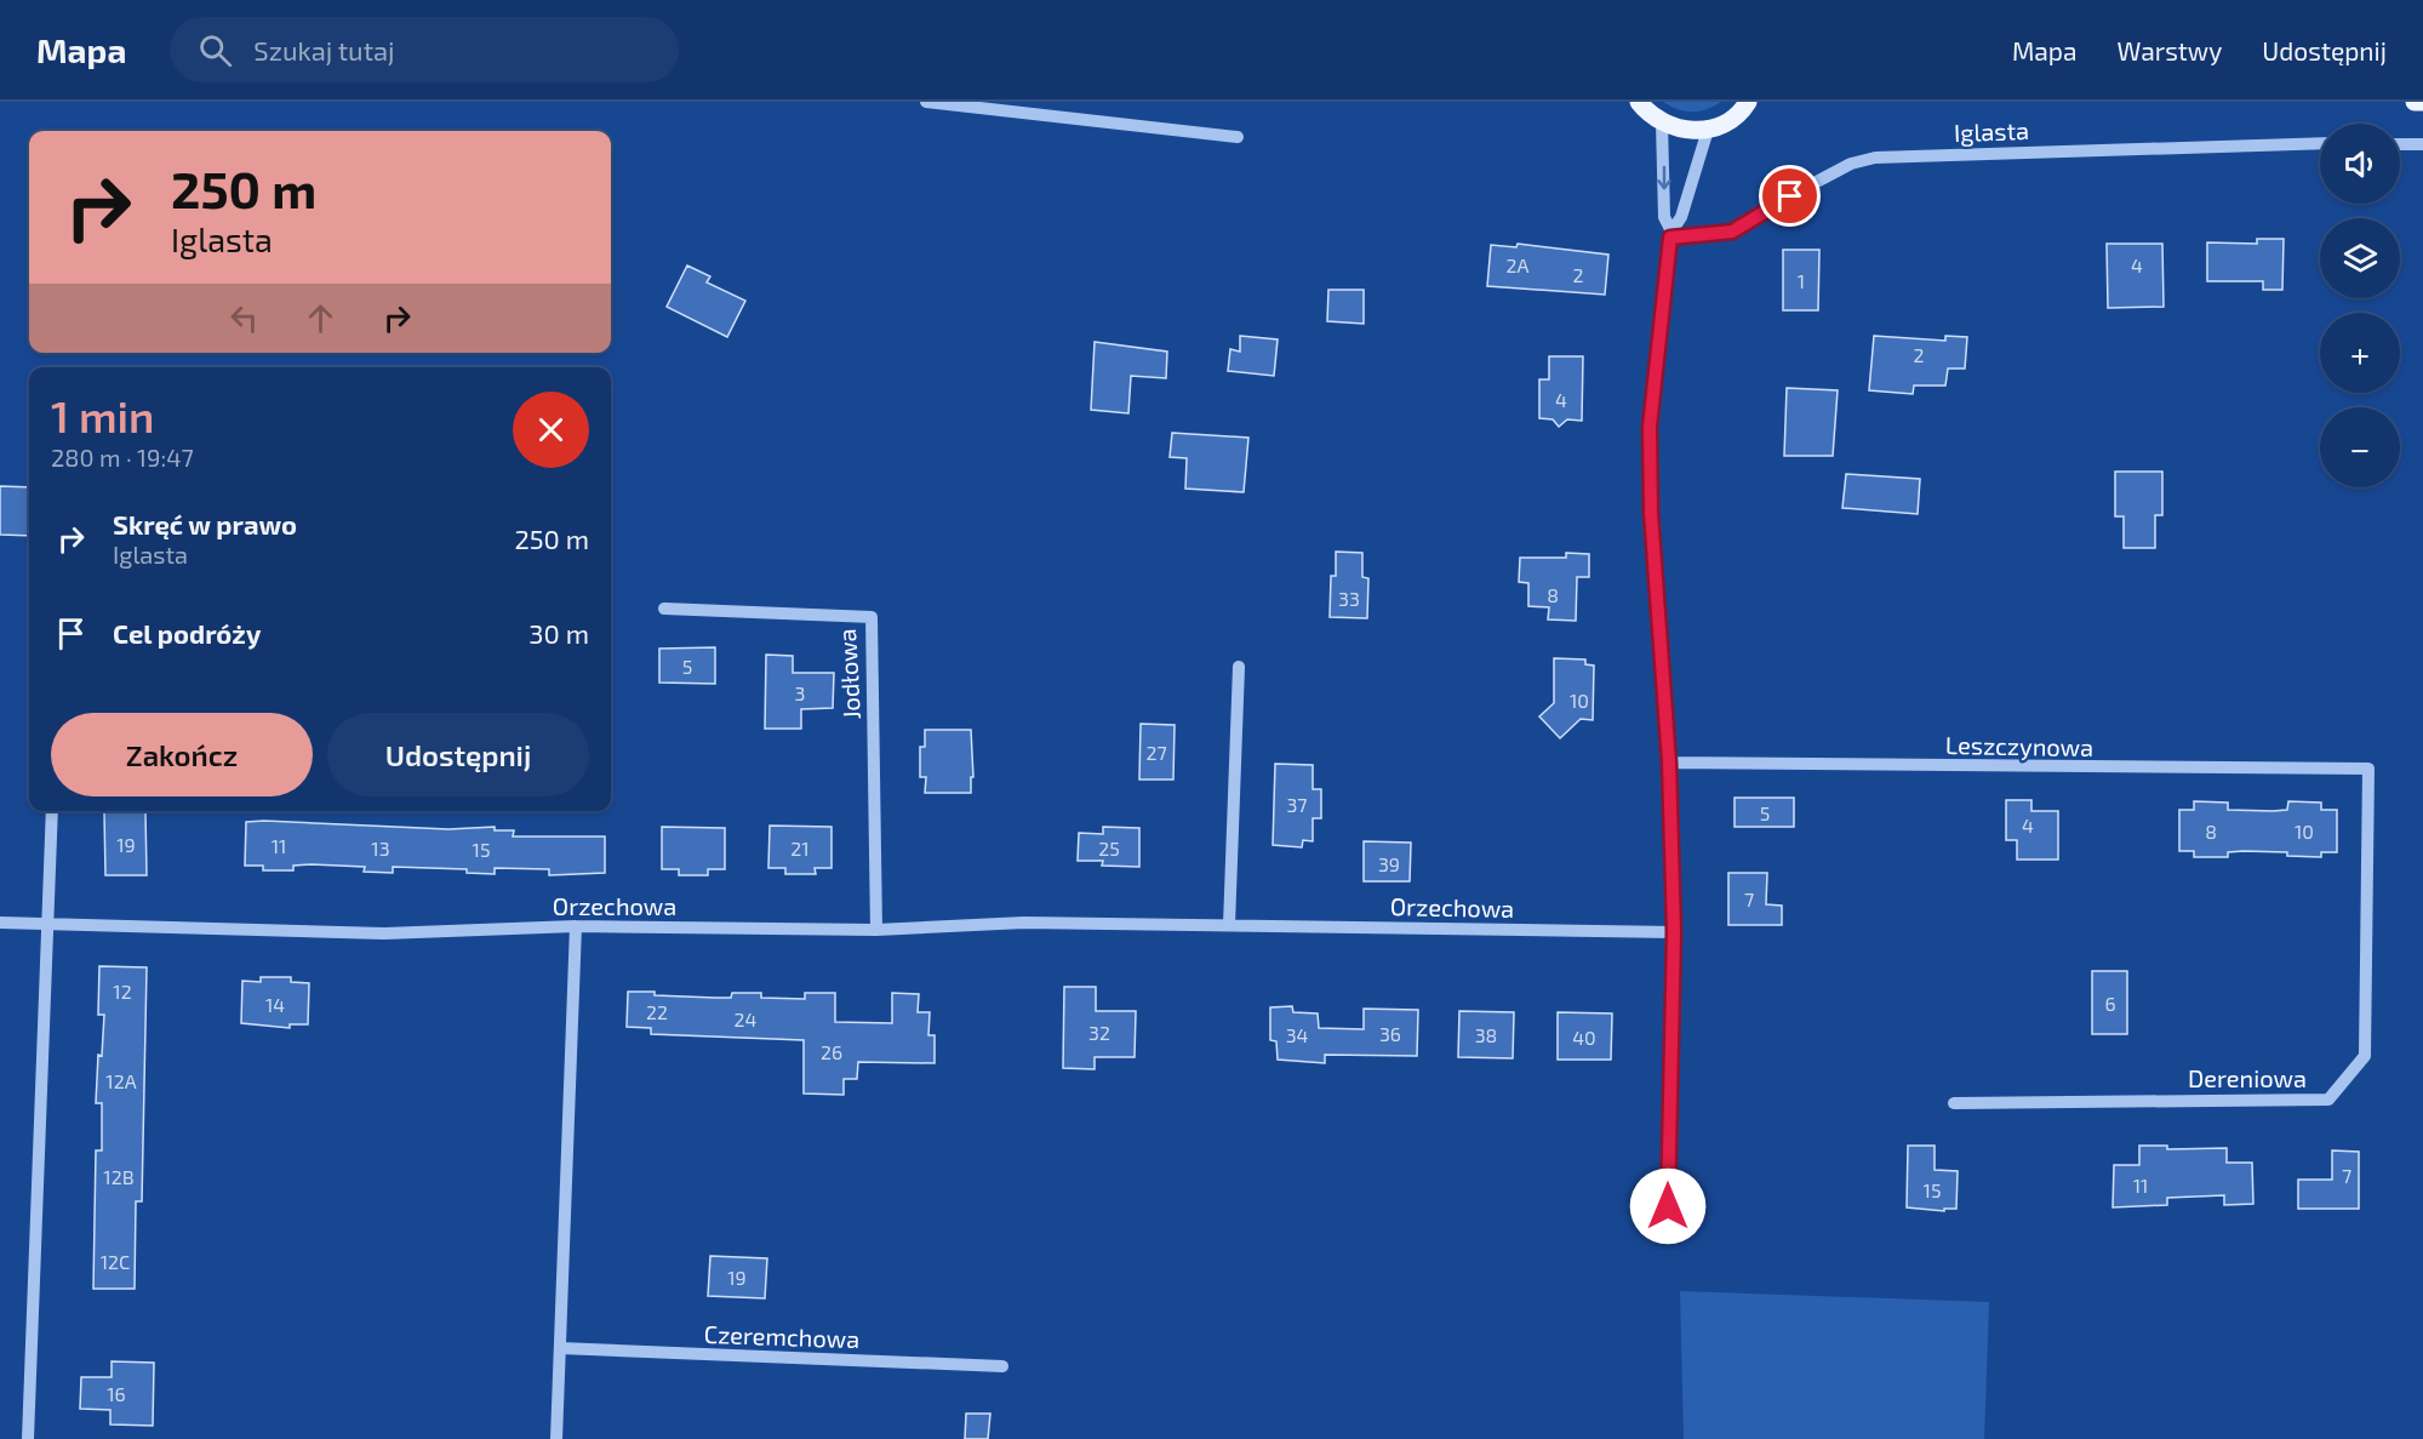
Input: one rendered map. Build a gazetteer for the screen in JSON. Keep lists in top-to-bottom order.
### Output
{
  "streets": {
    "street": [
      "Iglasta",
      "Jodłowa",
      "Leszczynowa",
      "Orzechowa",
      "Dereniowa",
      "Czeremchowa"
    ]
  },
  "crossings": [
    ["Jodłowa", "Orzechowa"],
    ["Leszczynowa", "Dereniowa"]
  ],
  "house_numbers": [
    "2A",
    "4",
    "2",
    "1",
    "2",
    "4",
    "8",
    "33",
    "5",
    "3",
    "10",
    "27",
    "37",
    "5",
    "4",
    "8",
    "10",
    "19",
    "11",
    "13",
    "21",
    "25",
    "15",
    "39",
    "7",
    "12",
    "6",
    "14",
    "22",
    "24",
    "32",
    "36",
    "34",
    "38",
    "40",
    "26",
    "12A",
    "7",
    "12B",
    "11",
    "15",
    "12C",
    "19",
    "16"
  ],
  "page": {
    "header": "Mapa",
    "search": "Szukaj tutaj",
    "nav": ["Mapa", "Warstwy", "Udostępnij"],
    "map_buttons": ["+", "−"],
    "turn": ["250 m", "Iglasta"],
    "heading": ["1 min", "280 m · 19:47"],
    "list": [
      {
        "name": "Skręć w prawo",
        "note": "Iglasta",
        "value": "250 m"
      },
      {
        "name": "Cel podróży",
        "value": "30 m"
      }
    ],
    "buttons": ["Zakończ", "Udostępnij"]
  }
}
